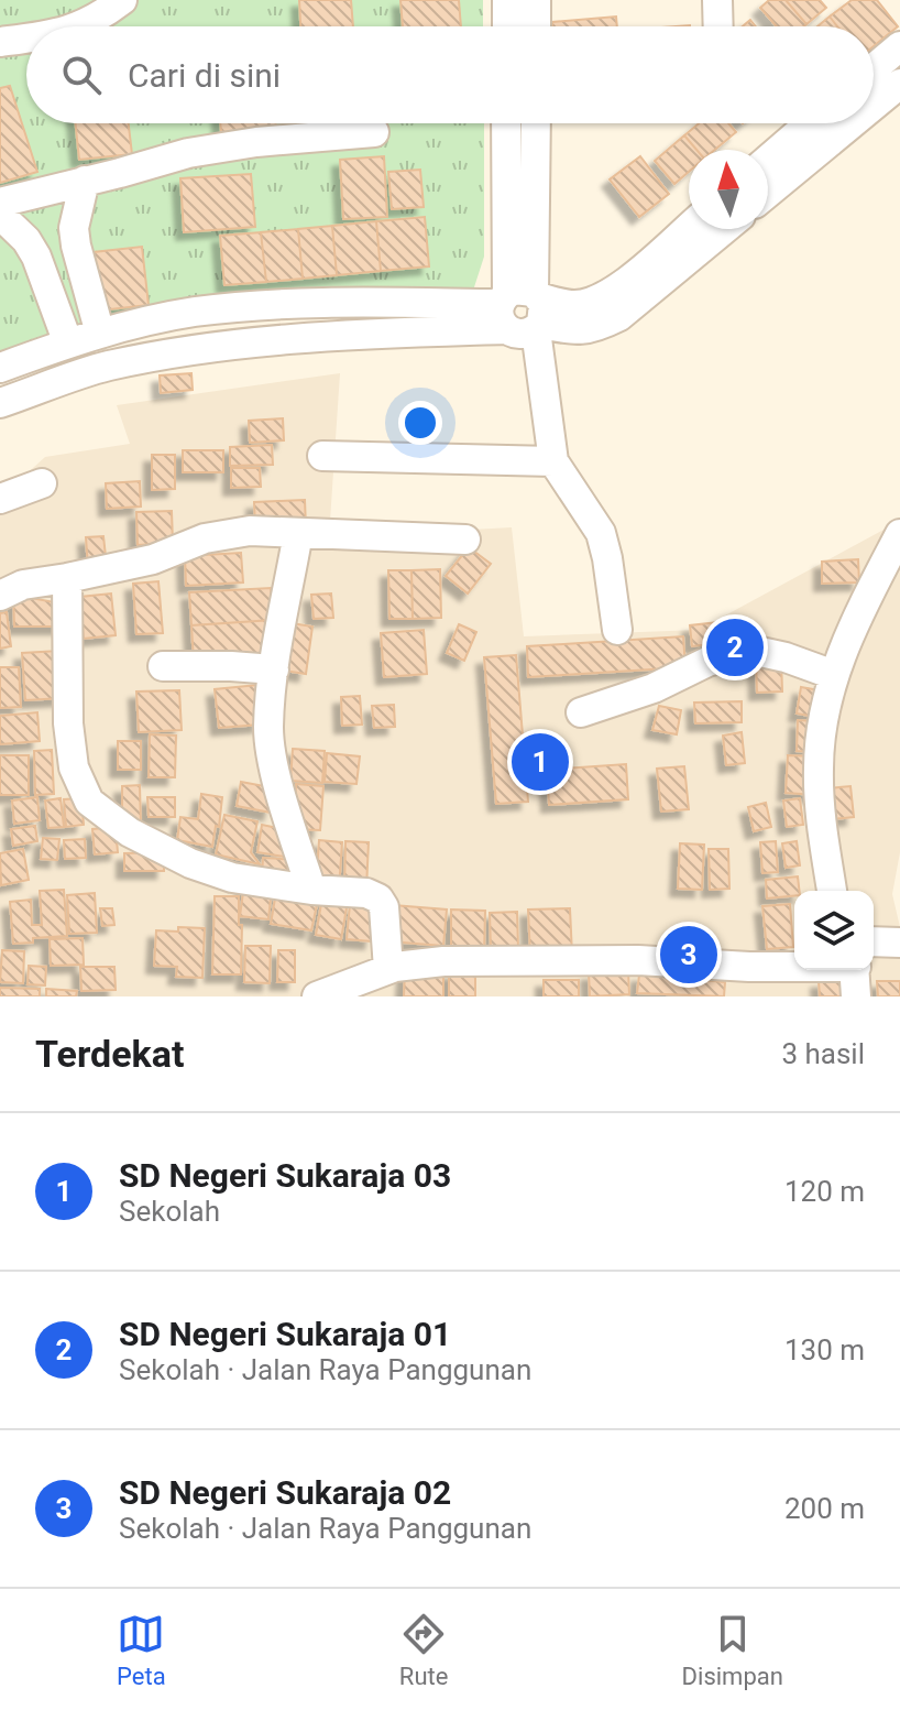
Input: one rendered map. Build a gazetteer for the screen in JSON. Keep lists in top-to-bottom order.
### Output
{
  "north": "top",
  "page": {
    "search": "Cari di sini",
    "pins": ["2", "1", "3"],
    "heading": ["Terdekat", "3 hasil"],
    "list": [
      {
        "mark": "1",
        "name": "SD Negeri Sukaraja 03",
        "note": "Sekolah",
        "value": "120 m"
      },
      {
        "mark": "2",
        "name": "SD Negeri Sukaraja 01",
        "note": "Sekolah · Jalan Raya Panggunan",
        "value": "130 m"
      },
      {
        "mark": "3",
        "name": "SD Negeri Sukaraja 02",
        "note": "Sekolah · Jalan Raya Panggunan",
        "value": "200 m"
      }
    ],
    "nav": ["Peta", "Rute", "Disimpan"]
  }
}
